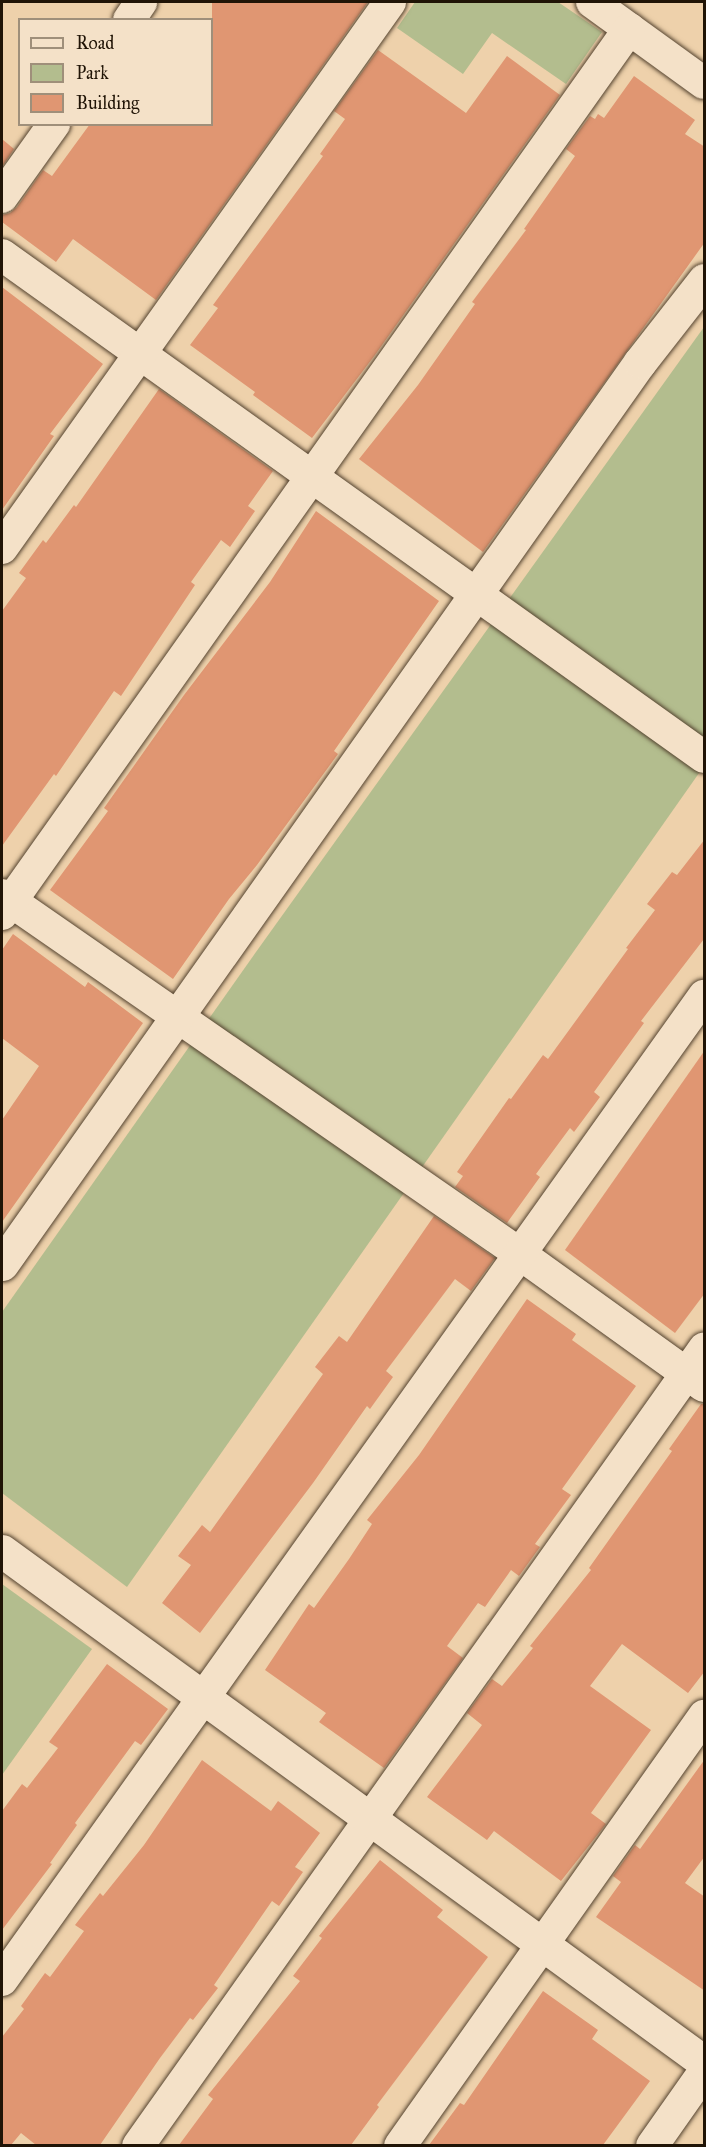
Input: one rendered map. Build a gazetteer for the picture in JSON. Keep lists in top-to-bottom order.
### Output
{
  "legend": ["Road", "Park", "Building"]
}
